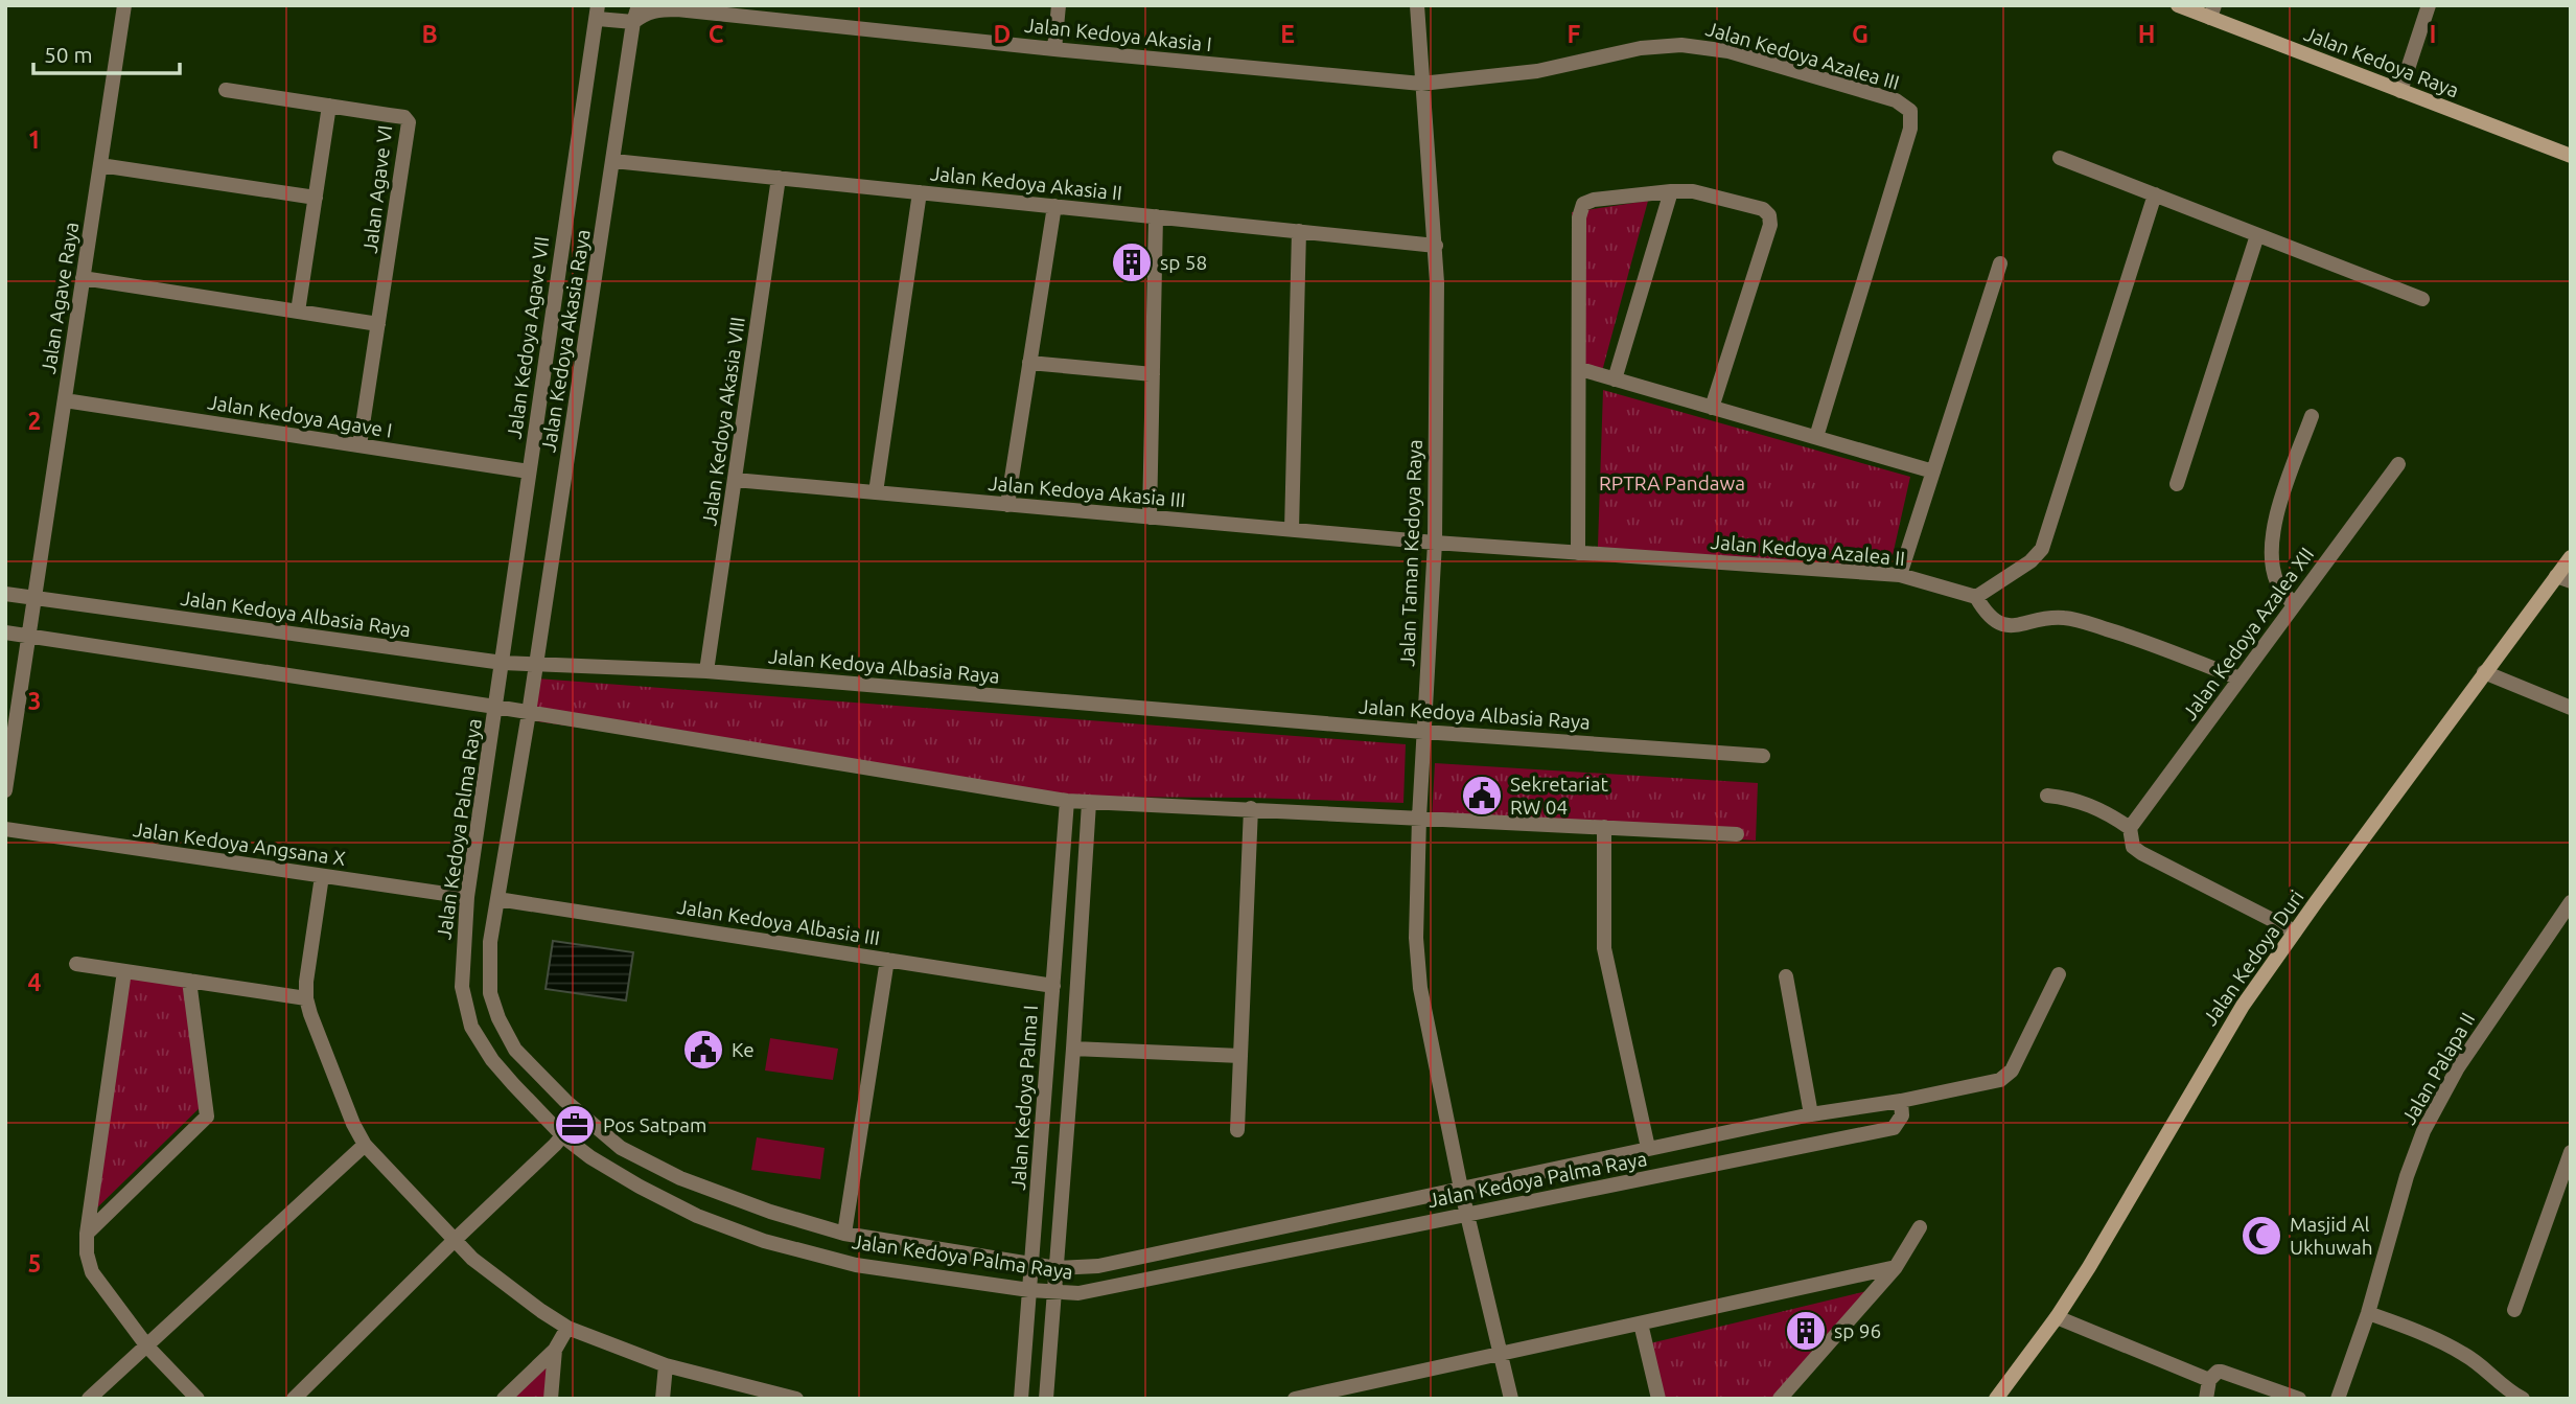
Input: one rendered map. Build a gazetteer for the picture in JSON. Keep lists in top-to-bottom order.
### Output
{
  "streets": {
    "street": [
      "Jalan Kedoya Akasia I",
      "Jalan Kedoya Azalea III",
      "Jalan Kedoya Raya",
      "Jalan Kedoya Akasia II",
      "Jalan Agave VI",
      "Jalan Agave Raya",
      "Jalan Kedoya Agave VII",
      "Jalan Kedoya Akasia Raya",
      "Jalan Kedoya Agave I",
      "Jalan Kedoya Akasia VIII",
      "Jalan Kedoya Akasia III",
      "Jalan Kedoya Azalea II",
      "Jalan Taman Kedoya Raya",
      "Jalan Kedoya Albasia Raya",
      "Jalan Kedoya Azalea XII",
      "Jalan Kedoya Palma Raya",
      "Jalan Kedoya Angsana X",
      "Jalan Kedoya Albasia III",
      "Jalan Kedoya Duri",
      "Jalan Palapa II",
      "Jalan Kedoya Palma I"
    ]
  },
  "crossings": [
    ["Jalan Kedoya Akasia I", "Jalan Kedoya Azalea III"],
    ["Jalan Kedoya Akasia I", "Jalan Kedoya Agave VII"],
    ["Jalan Kedoya Akasia I", "Jalan Kedoya Akasia Raya"],
    ["Jalan Kedoya Akasia I", "Jalan Taman Kedoya Raya"],
    ["Jalan Kedoya Azalea III", "Jalan Taman Kedoya Raya"],
    ["Jalan Kedoya Akasia II", "Jalan Kedoya Akasia Raya"],
    ["Jalan Kedoya Akasia II", "Jalan Kedoya Akasia VIII"],
    ["Jalan Kedoya Akasia II", "Jalan Taman Kedoya Raya"],
    ["Jalan Agave VI", "Jalan Kedoya Agave I"],
    ["Jalan Agave Raya", "Jalan Kedoya Agave I"],
    ["Jalan Agave Raya", "Jalan Kedoya Albasia Raya"],
    ["Jalan Kedoya Agave VII", "Jalan Kedoya Agave I"],
    ["Jalan Kedoya Agave VII", "Jalan Kedoya Albasia Raya"],
    ["Jalan Kedoya Agave VII", "Jalan Kedoya Palma Raya"],
    ["Jalan Kedoya Akasia Raya", "Jalan Kedoya Albasia Raya"],
    ["Jalan Kedoya Akasia Raya", "Jalan Kedoya Palma Raya"],
    ["Jalan Kedoya Akasia VIII", "Jalan Kedoya Akasia III"],
    ["Jalan Kedoya Akasia VIII", "Jalan Kedoya Albasia Raya"],
    ["Jalan Kedoya Akasia III", "Jalan Kedoya Azalea II"],
    ["Jalan Kedoya Akasia III", "Jalan Taman Kedoya Raya"],
    ["Jalan Kedoya Azalea II", "Jalan Taman Kedoya Raya"],
    ["Jalan Taman Kedoya Raya", "Jalan Kedoya Albasia Raya"],
    ["Jalan Taman Kedoya Raya", "Jalan Kedoya Palma Raya"],
    ["Jalan Kedoya Albasia Raya", "Jalan Kedoya Palma Raya"],
    ["Jalan Kedoya Palma Raya", "Jalan Kedoya Angsana X"],
    ["Jalan Kedoya Palma Raya", "Jalan Kedoya Albasia III"],
    ["Jalan Kedoya Palma Raya", "Jalan Kedoya Palma I"],
    ["Jalan Kedoya Albasia III", "Jalan Kedoya Palma I"]
  ],
  "parks": ["RPTRA Pandawa"],
  "places": {
    "building": ["sp 58", "sp 96"],
    "public building": ["Sekretariat RW 04", "Ke"],
    "office": ["Pos Satpam"],
    "mosque": ["Masjid Al Ukhuwah"]
  },
  "scale_bar": "50 m",
  "grid": {
    "columns": [
      "B",
      "C",
      "D",
      "E",
      "F",
      "G",
      "H",
      "I"
    ],
    "rows": [
      "1",
      "2",
      "3",
      "4",
      "5"
    ]
  }
}
